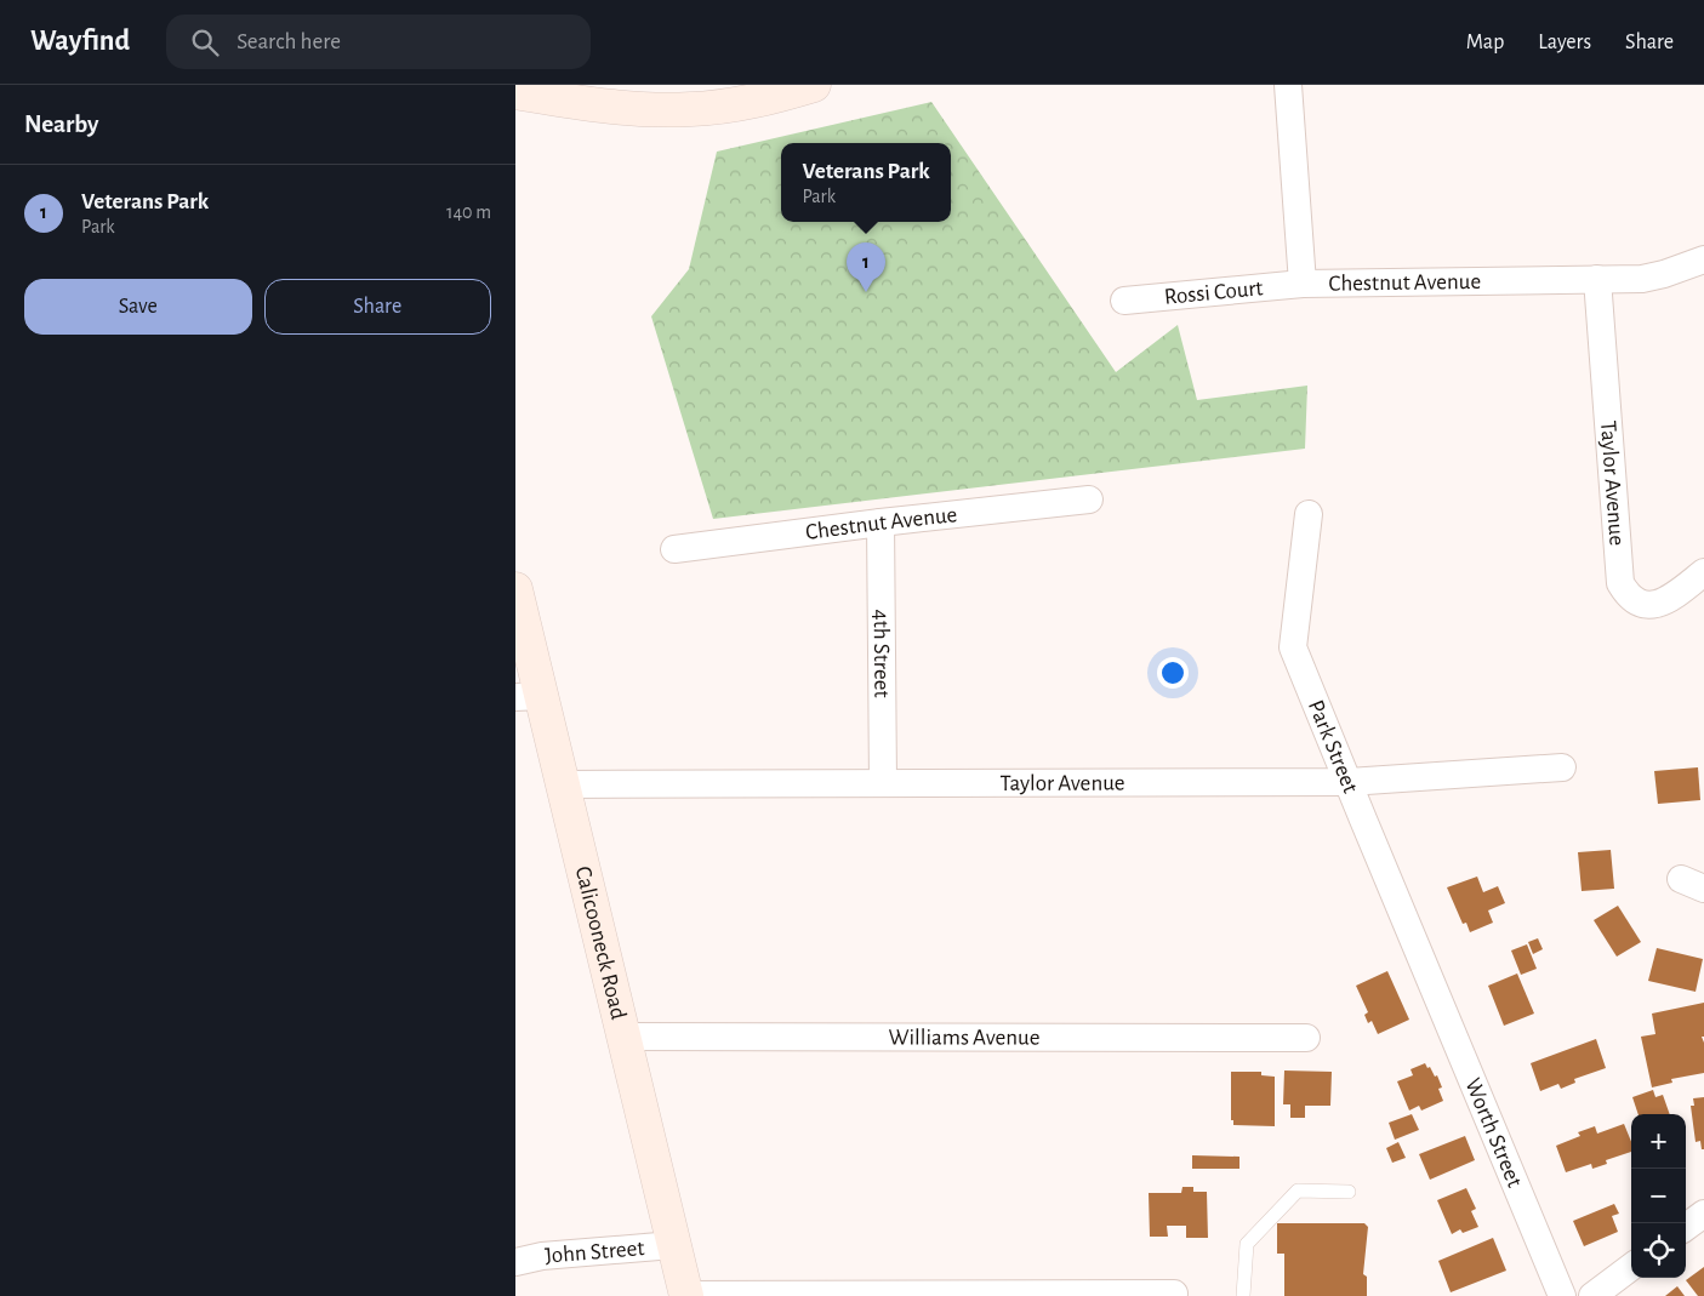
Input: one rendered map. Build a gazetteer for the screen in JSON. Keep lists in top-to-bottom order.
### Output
{
  "streets": {
    "street": [
      "Chestnut Avenue",
      "Rossi Court",
      "Taylor Avenue",
      "4th Street",
      "Park Street",
      "Calicooneck Road",
      "Williams Avenue",
      "Worth Street",
      "John Street"
    ]
  },
  "crossings": [
    ["Chestnut Avenue", "Rossi Court"],
    ["Chestnut Avenue", "Taylor Avenue"],
    ["Chestnut Avenue", "4th Street"],
    ["Taylor Avenue", "4th Street"],
    ["Taylor Avenue", "Park Street"],
    ["Taylor Avenue", "Calicooneck Road"],
    ["Park Street", "Worth Street"],
    ["Calicooneck Road", "Williams Avenue"],
    ["Calicooneck Road", "John Street"]
  ],
  "page": {
    "header": "Wayfind",
    "search": "Search here",
    "nav": ["Map", "Layers", "Share"],
    "heading": "Nearby",
    "popup": ["Veterans Park", "Park"],
    "list": [
      {
        "mark": "1",
        "name": "Veterans Park",
        "note": "Park",
        "value": "140 m"
      }
    ],
    "pins": "1",
    "buttons": ["Save", "Share"],
    "map_buttons": ["+", "−"]
  }
}
